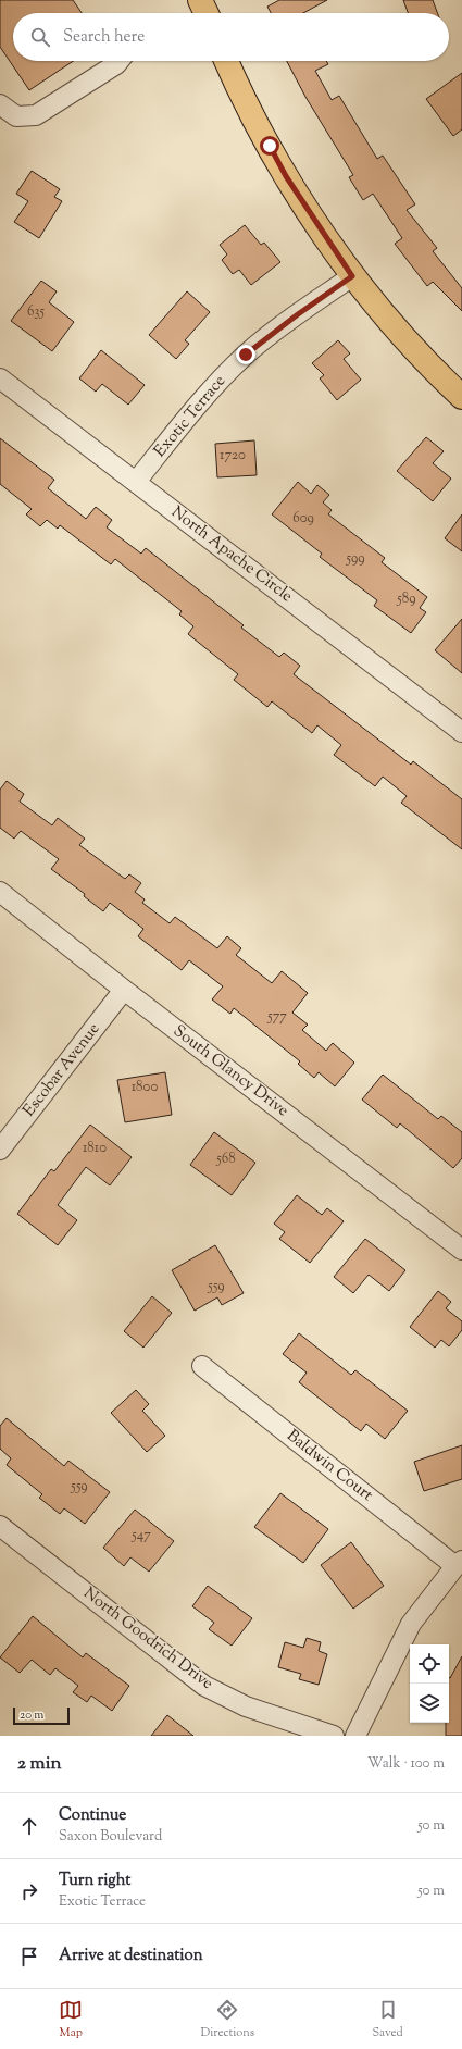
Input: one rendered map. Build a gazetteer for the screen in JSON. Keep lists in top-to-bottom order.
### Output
{
  "streets": {
    "street": [
      "Exotic Terrace",
      "North Apache Circle",
      "Escobar Avenue",
      "South Glancy Drive",
      "Baldwin Court",
      "North Goodrich Drive"
    ]
  },
  "crossings": [
    ["Exotic Terrace", "North Apache Circle"],
    ["Escobar Avenue", "South Glancy Drive"]
  ],
  "house_numbers": [
    "635",
    "1720",
    "609",
    "599",
    "589",
    "577",
    "1800",
    "1810",
    "568",
    "559",
    "559",
    "547"
  ],
  "scale_bar": "20 m",
  "page": {
    "search": "Search here",
    "scale": "20 m",
    "heading": ["2 min", "Walk · 100 m"],
    "list": [
      ["Continue", "Saxon Boulevard", "50 m"],
      ["Turn right", "Exotic Terrace", "50 m"],
      "Arrive at destination"
    ],
    "nav": ["Map", "Directions", "Saved"]
  }
}
